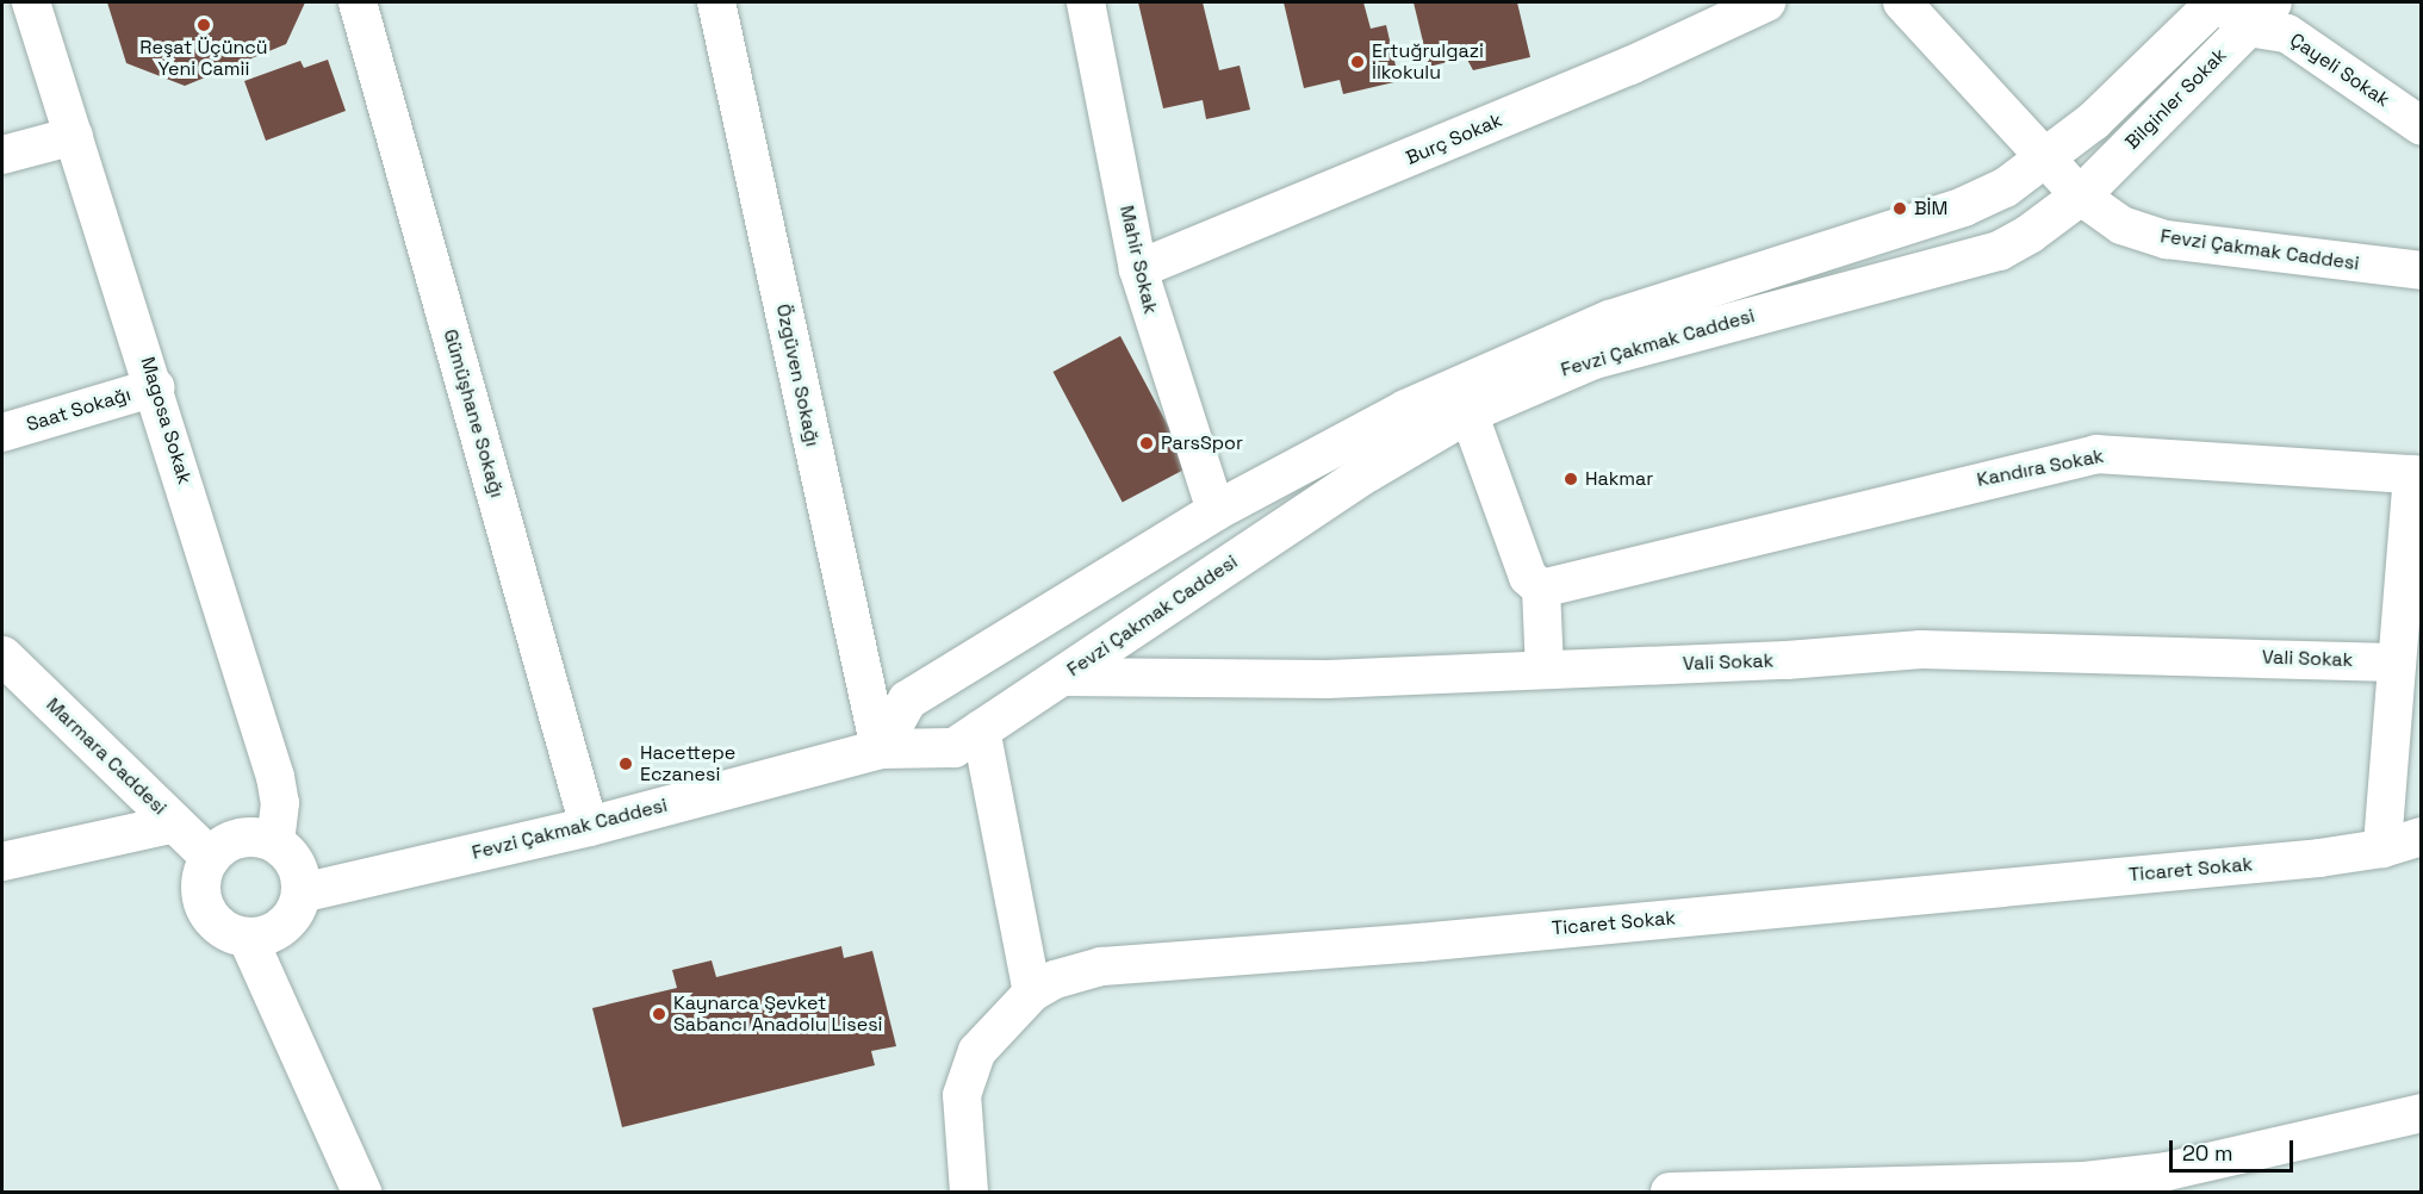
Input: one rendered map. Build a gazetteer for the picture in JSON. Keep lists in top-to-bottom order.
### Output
{
  "streets": {
    "street": [
      "Çayeli Sokak",
      "Bilginler Sokak",
      "Burç Sokak",
      "Fevzi Çakmak Caddesi",
      "Mahir Sokak",
      "Özgüven Sokağı",
      "Saat Sokağı",
      "Gümüşhane Sokağı",
      "Magosa Sokak",
      "Kandıra Sokak",
      "Vali Sokak",
      "Marmara Caddesi",
      "Ticaret Sokak"
    ]
  },
  "crossings": [
    ["Çayeli Sokak", "Bilginler Sokak"],
    ["Bilginler Sokak", "Fevzi Çakmak Caddesi"],
    ["Burç Sokak", "Mahir Sokak"],
    ["Fevzi Çakmak Caddesi", "Mahir Sokak"],
    ["Fevzi Çakmak Caddesi", "Özgüven Sokağı"],
    ["Fevzi Çakmak Caddesi", "Gümüşhane Sokağı"],
    ["Fevzi Çakmak Caddesi", "Magosa Sokak"],
    ["Fevzi Çakmak Caddesi", "Vali Sokak"],
    ["Fevzi Çakmak Caddesi", "Marmara Caddesi"],
    ["Saat Sokağı", "Magosa Sokak"],
    ["Magosa Sokak", "Marmara Caddesi"],
    ["Kandıra Sokak", "Vali Sokak"],
    ["Kandıra Sokak", "Ticaret Sokak"]
  ],
  "places": [
    "Reşat Üçüncü Yeni Camii",
    "Ertuğrulgazi İlkokulu",
    "BİM",
    "ParsSpor",
    "Hakmar",
    "Hacettepe Eczanesi",
    "Kaynarca Şevket Sabancı Anadolu Lisesi"
  ],
  "scale_bar": "20 m"
}
